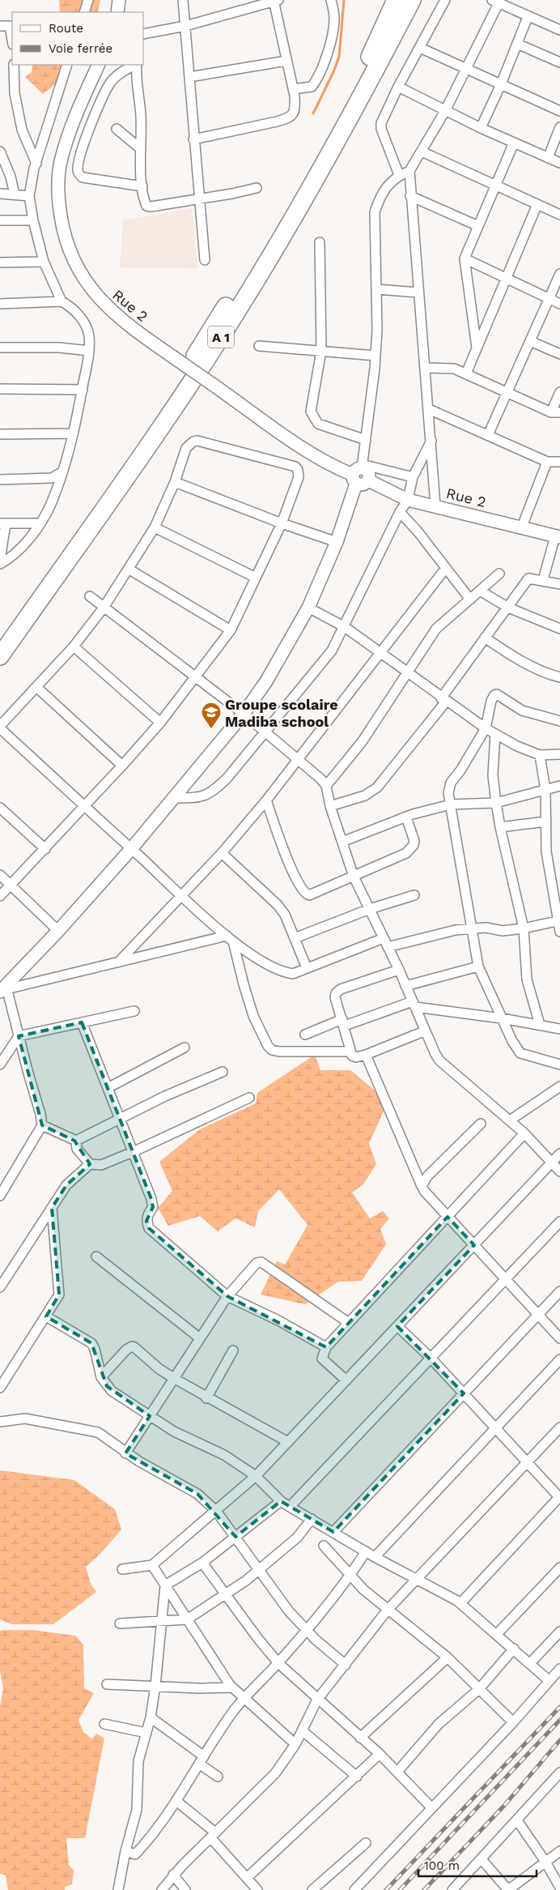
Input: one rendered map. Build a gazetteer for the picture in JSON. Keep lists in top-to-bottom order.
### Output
{
  "streets": {
    "highway": ["A 1"],
    "street": ["Rue 2"]
  },
  "places": {
    "school or university": ["Groupe scolaire Madiba school"]
  },
  "legend": ["Route", "Voie ferrée"],
  "scale_bar": "100 m"
}
